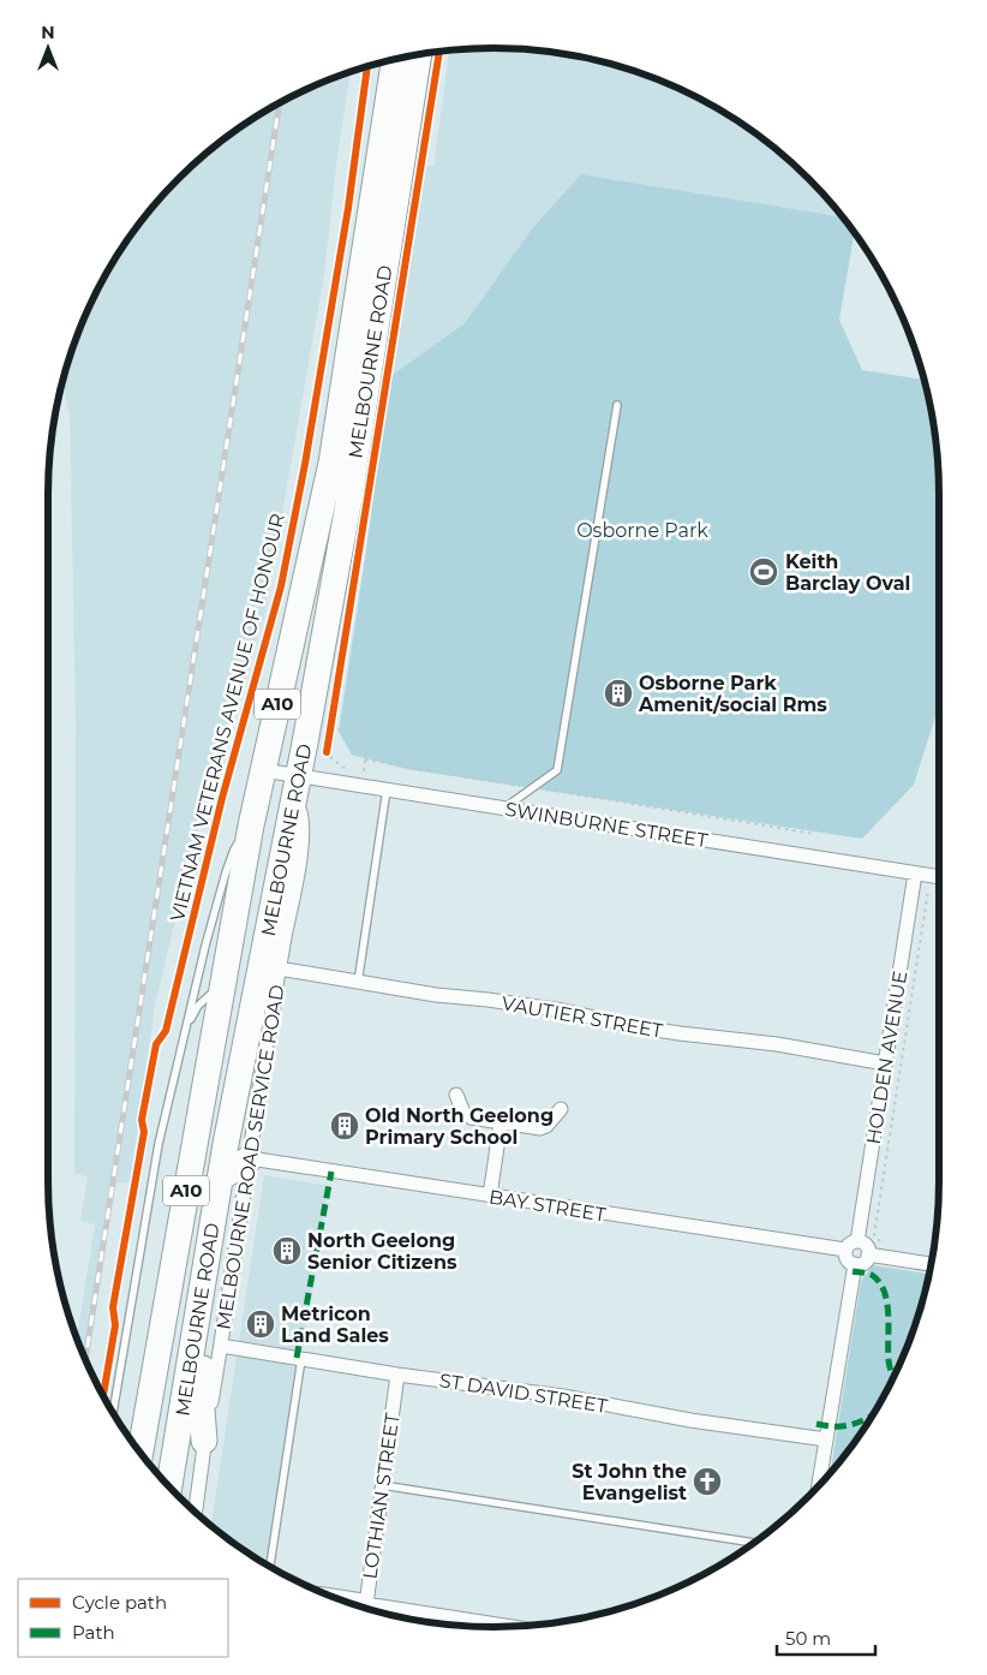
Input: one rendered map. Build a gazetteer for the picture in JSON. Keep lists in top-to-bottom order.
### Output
{
  "streets": {
    "highway": ["MELBOURNE ROAD", "A10"],
    "street": [
      "SWINBURNE STREET",
      "VAUTIER STREET",
      "HOLDEN AVENUE",
      "MELBOURNE ROAD SERVICE ROAD",
      "BAY STREET",
      "ST DAVID STREET",
      "LOTHIAN STREET"
    ],
    "cycle path": ["VIETNAM VETERANS AVENUE OF HONOUR"]
  },
  "crossings": [
    ["MELBOURNE ROAD", "SWINBURNE STREET"],
    ["MELBOURNE ROAD", "MELBOURNE ROAD SERVICE ROAD"],
    ["SWINBURNE STREET", "HOLDEN AVENUE"],
    ["SWINBURNE STREET", "MELBOURNE ROAD SERVICE ROAD"],
    ["VAUTIER STREET", "HOLDEN AVENUE"],
    ["VAUTIER STREET", "MELBOURNE ROAD SERVICE ROAD"],
    ["HOLDEN AVENUE", "BAY STREET"],
    ["MELBOURNE ROAD SERVICE ROAD", "BAY STREET"],
    ["MELBOURNE ROAD SERVICE ROAD", "ST DAVID STREET"],
    ["ST DAVID STREET", "LOTHIAN STREET"]
  ],
  "parks": ["Osborne Park"],
  "places": {
    "sports": ["Keith Barclay Oval"],
    "building": [
      "Osborne Park Amenit/social Rms",
      "Old North Geelong Primary School",
      "North Geelong Senior Citizens",
      "Metricon Land Sales"
    ],
    "church": ["St John the Evangelist"]
  },
  "legend": ["Cycle path", "Path"],
  "scale_bar": "50 m",
  "north": "top"
}
